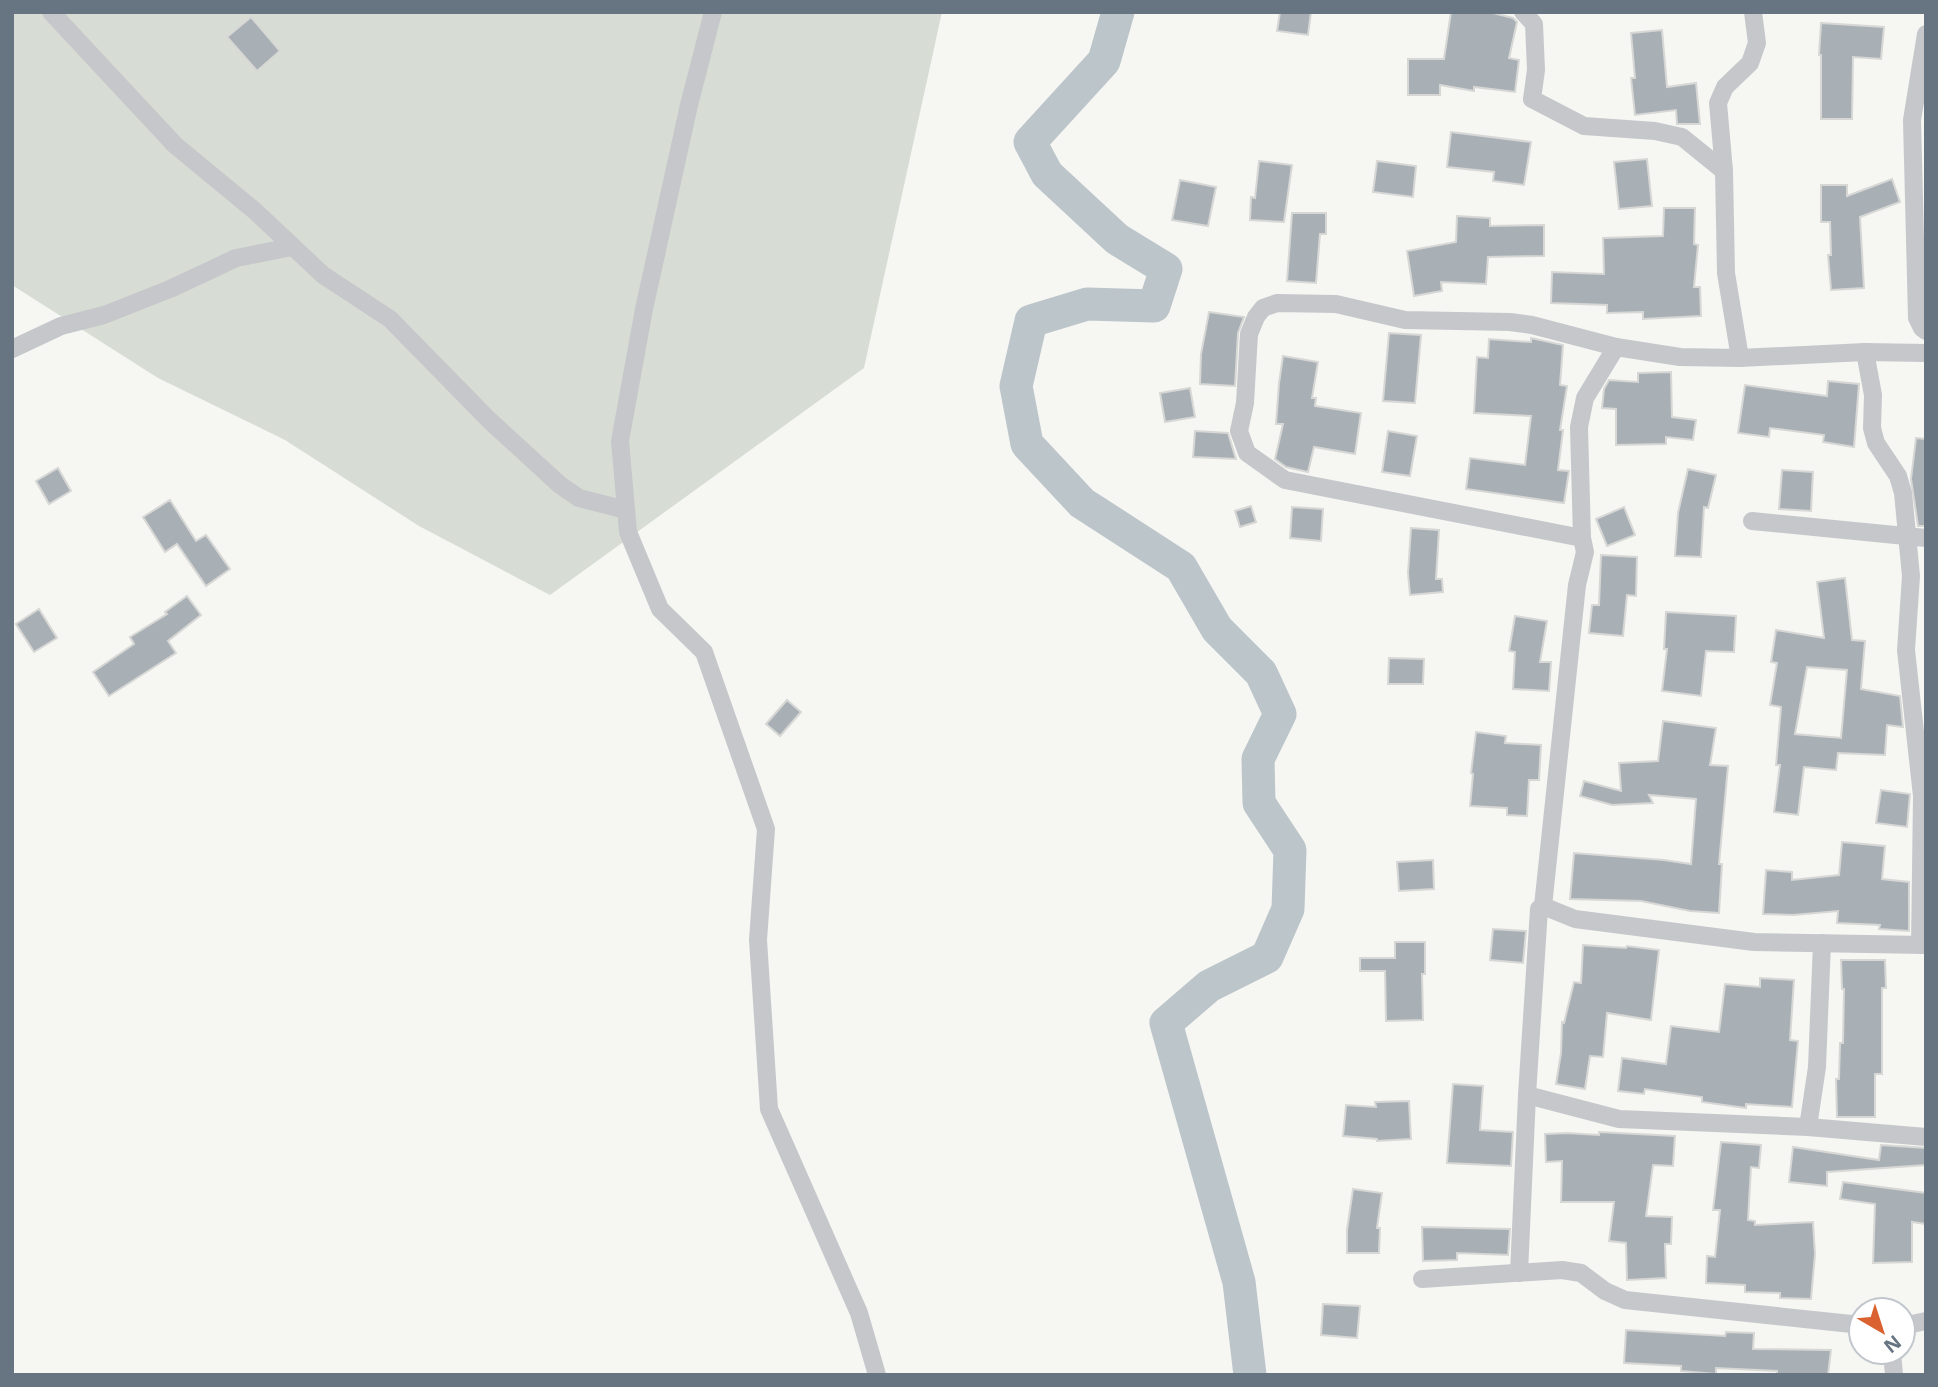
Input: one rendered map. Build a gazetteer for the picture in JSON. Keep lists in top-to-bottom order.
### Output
{
  "north": "bottom right"
}
